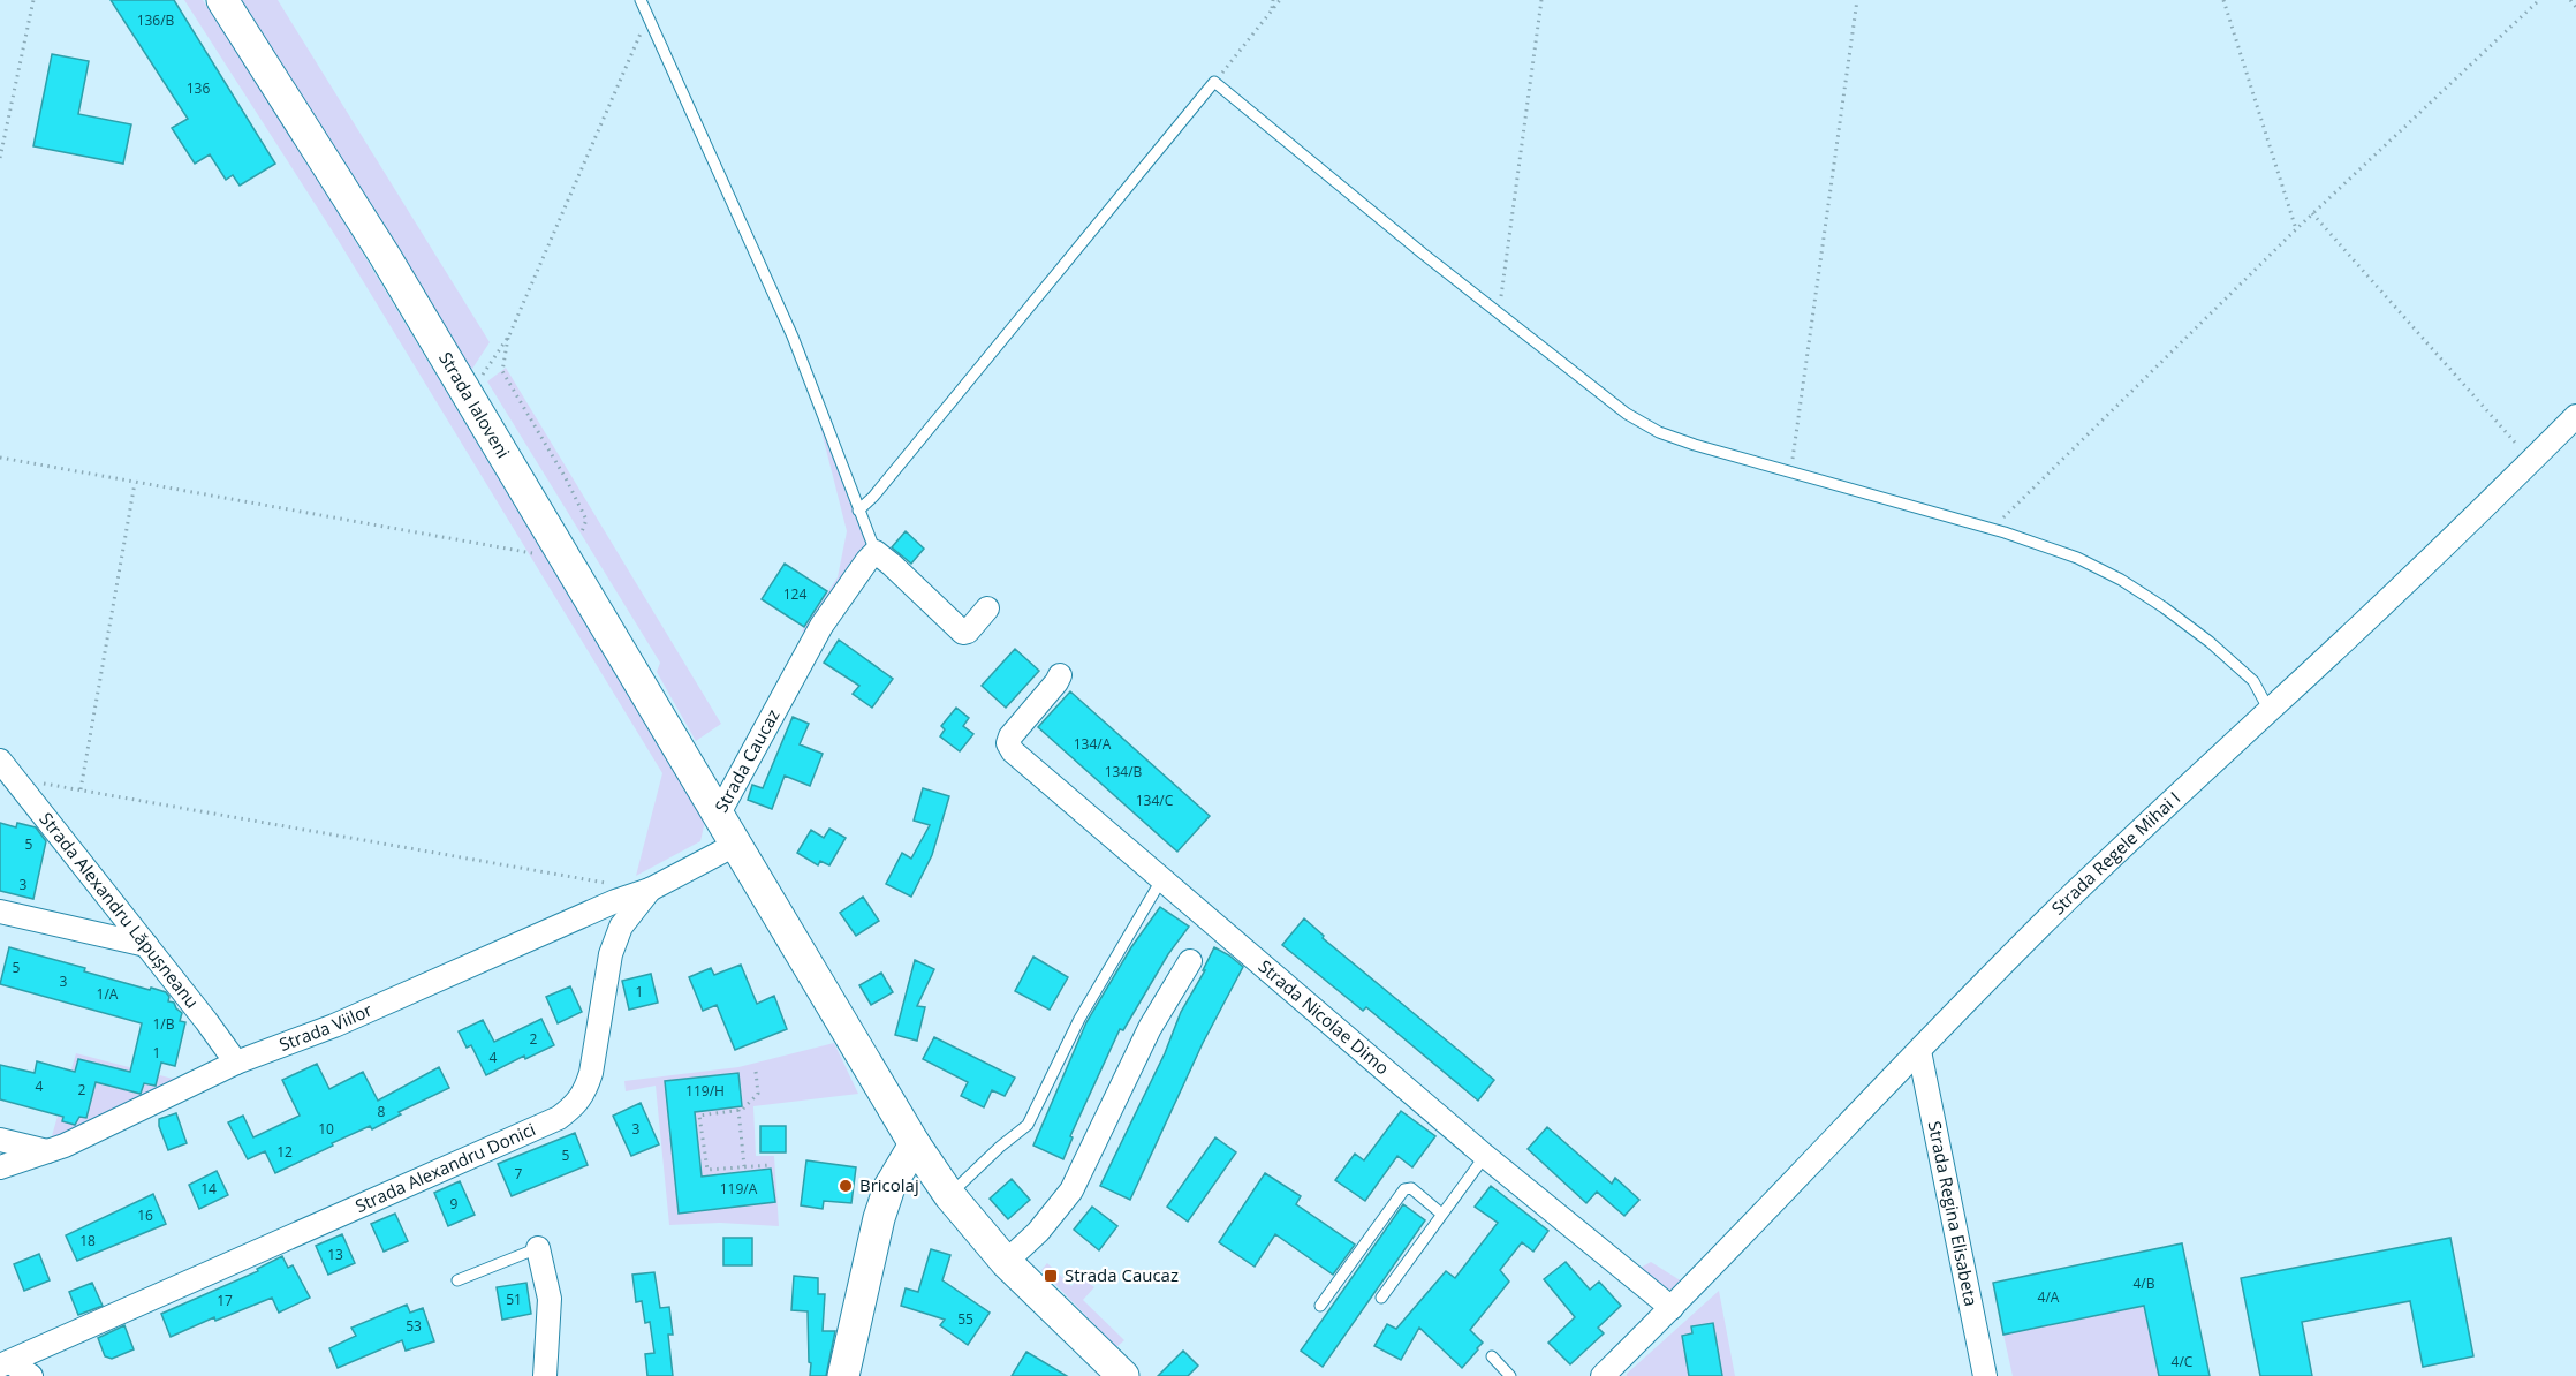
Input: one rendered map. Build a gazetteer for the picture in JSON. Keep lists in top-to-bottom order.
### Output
{
  "streets": {
    "street": [
      "Strada Ialoveni",
      "Strada Caucaz",
      "Strada Regele Mihai I",
      "Strada Alexandru Lăpușneanu",
      "Strada Nicolae Dimo",
      "Strada Viilor",
      "Strada Alexandru Donici",
      "Strada Regina Elisabeta"
    ]
  },
  "crossings": [
    ["Strada Ialoveni", "Strada Caucaz"],
    ["Strada Caucaz", "Strada Alexandru Donici"],
    ["Strada Regele Mihai I", "Strada Nicolae Dimo"],
    ["Strada Regele Mihai I", "Strada Regina Elisabeta"],
    ["Strada Alexandru Lăpușneanu", "Strada Viilor"],
    ["Strada Viilor", "Strada Alexandru Donici"]
  ],
  "places": {
    "other": ["Bricolaj"],
    "transit": ["Strada Caucaz"]
  },
  "house_numbers": [
    "136/B",
    "136",
    "124",
    "134/A",
    "134/B",
    "134/C",
    "5",
    "3",
    "5",
    "3",
    "1",
    "1/A",
    "1/B",
    "2",
    "1",
    "4",
    "4",
    "2",
    "119/H",
    "8",
    "10",
    "3",
    "12",
    "5",
    "7",
    "14",
    "119/A",
    "9",
    "16",
    "18",
    "13",
    "4/B",
    "4/A",
    "51",
    "17",
    "55",
    "53",
    "4/C"
  ]
}
